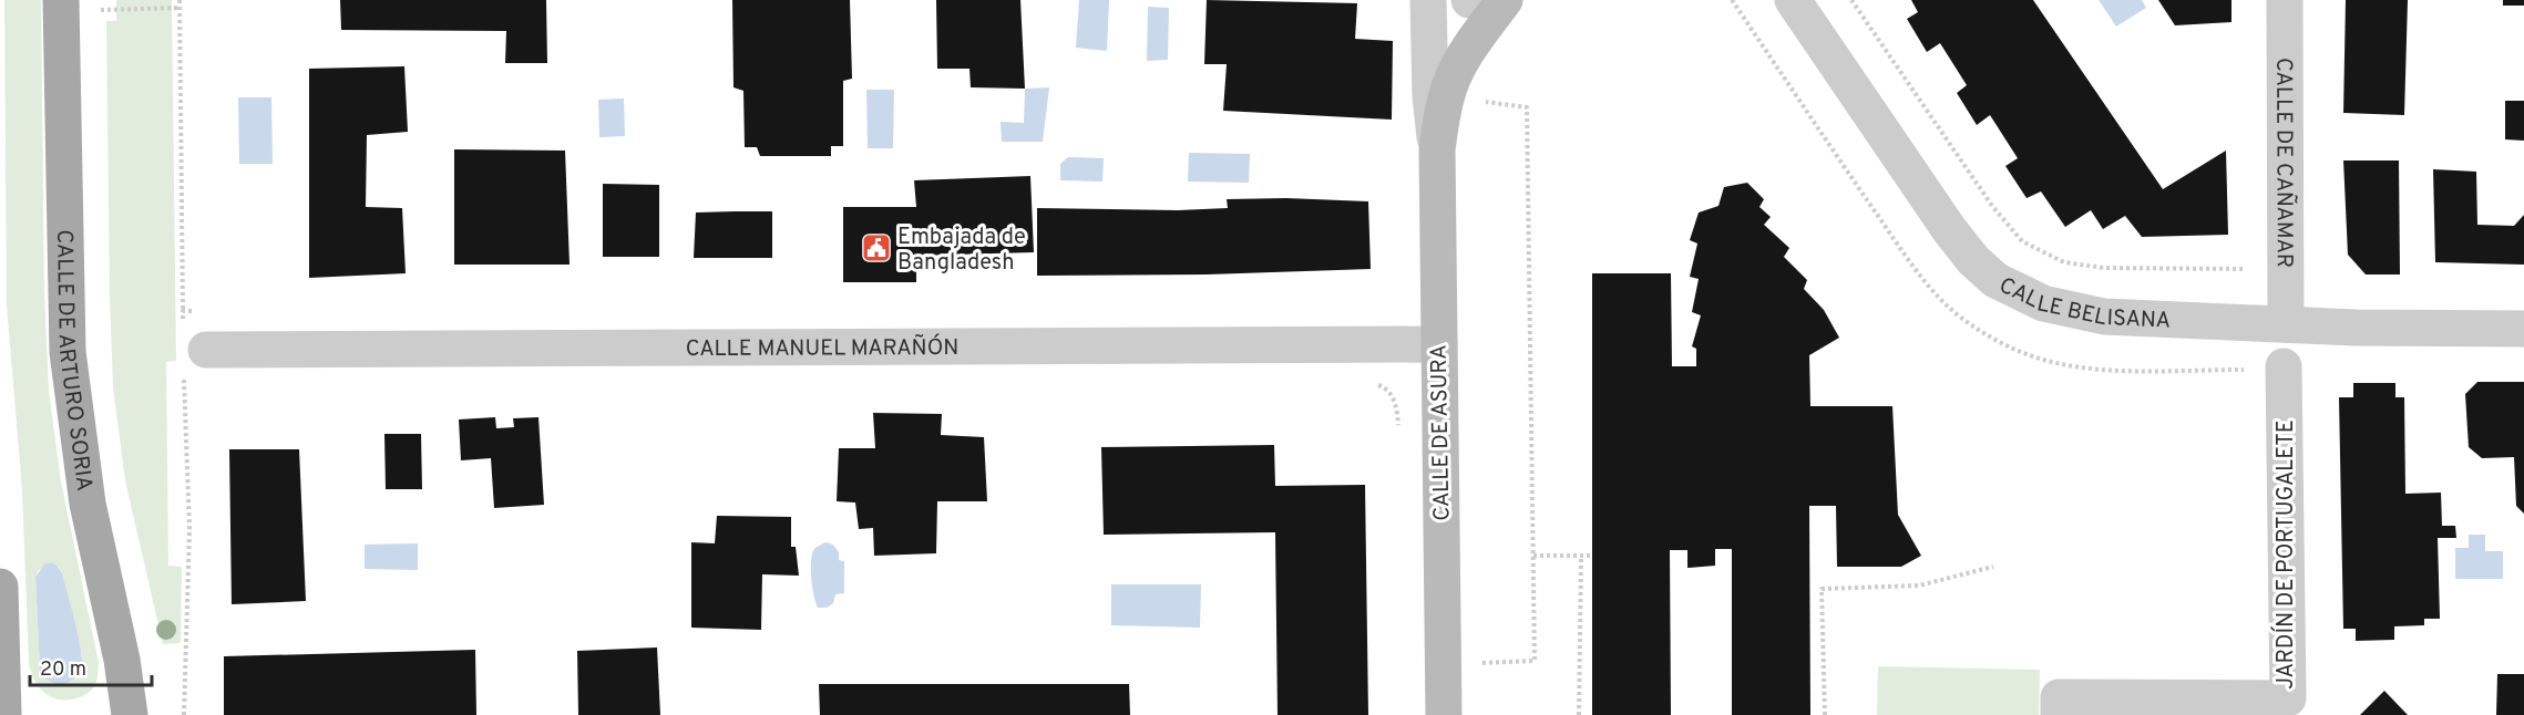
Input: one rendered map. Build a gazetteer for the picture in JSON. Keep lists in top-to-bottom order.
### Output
{
  "streets": {
    "main road": ["CALLE DE ARTURO SORIA"],
    "street": [
      "CALLE DE CAÑAMAR",
      "CALLE BELISANA",
      "CALLE MANUEL MARAÑÓN",
      "CALLE DE ASURA",
      "JARDÍN DE PORTUGALETE"
    ]
  },
  "crossings": [
    ["CALLE DE CAÑAMAR", "CALLE BELISANA"],
    ["CALLE MANUEL MARAÑÓN", "CALLE DE ASURA"]
  ],
  "places": {
    "public building": ["Embajada de Bangladesh"]
  },
  "scale_bar": "20 m"
}
